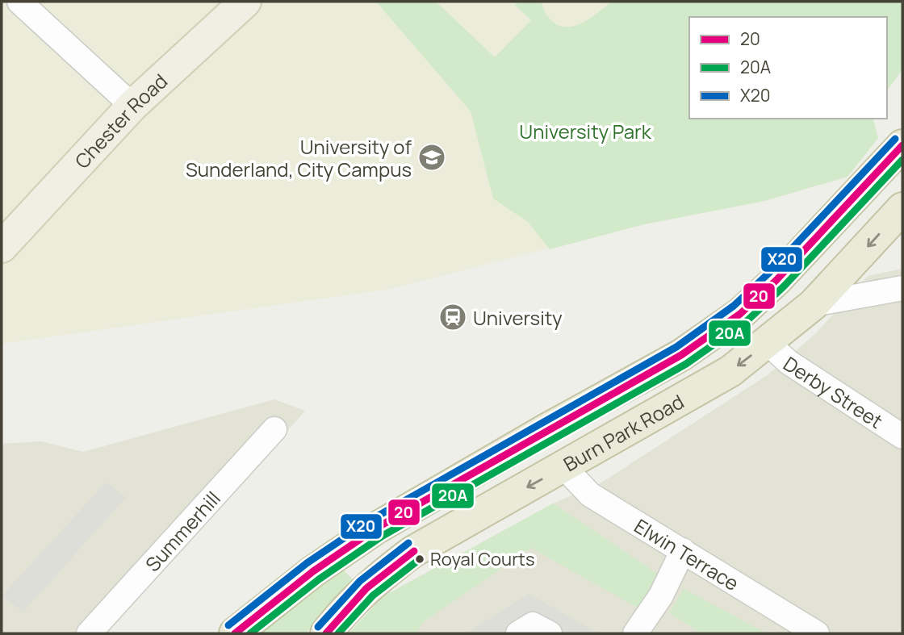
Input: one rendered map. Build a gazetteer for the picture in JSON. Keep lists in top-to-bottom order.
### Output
{
  "streets": {
    "highway": ["Burn Park Road"],
    "main road": ["Chester Road"],
    "street": ["Derby Street", "Summerhill", "Elwin Terrace"]
  },
  "crossings": [
    ["Derby Street", "Burn Park Road"],
    ["Burn Park Road", "Elwin Terrace"]
  ],
  "parks": ["University Park"],
  "places": {
    "school or university": ["University of Sunderland, City Campus"],
    "station": ["University"],
    "other": ["Royal Courts"]
  },
  "lines": ["transit line X20", "transit line 20", "transit line 20A"],
  "legend": ["20", "20A", "X20"]
}
